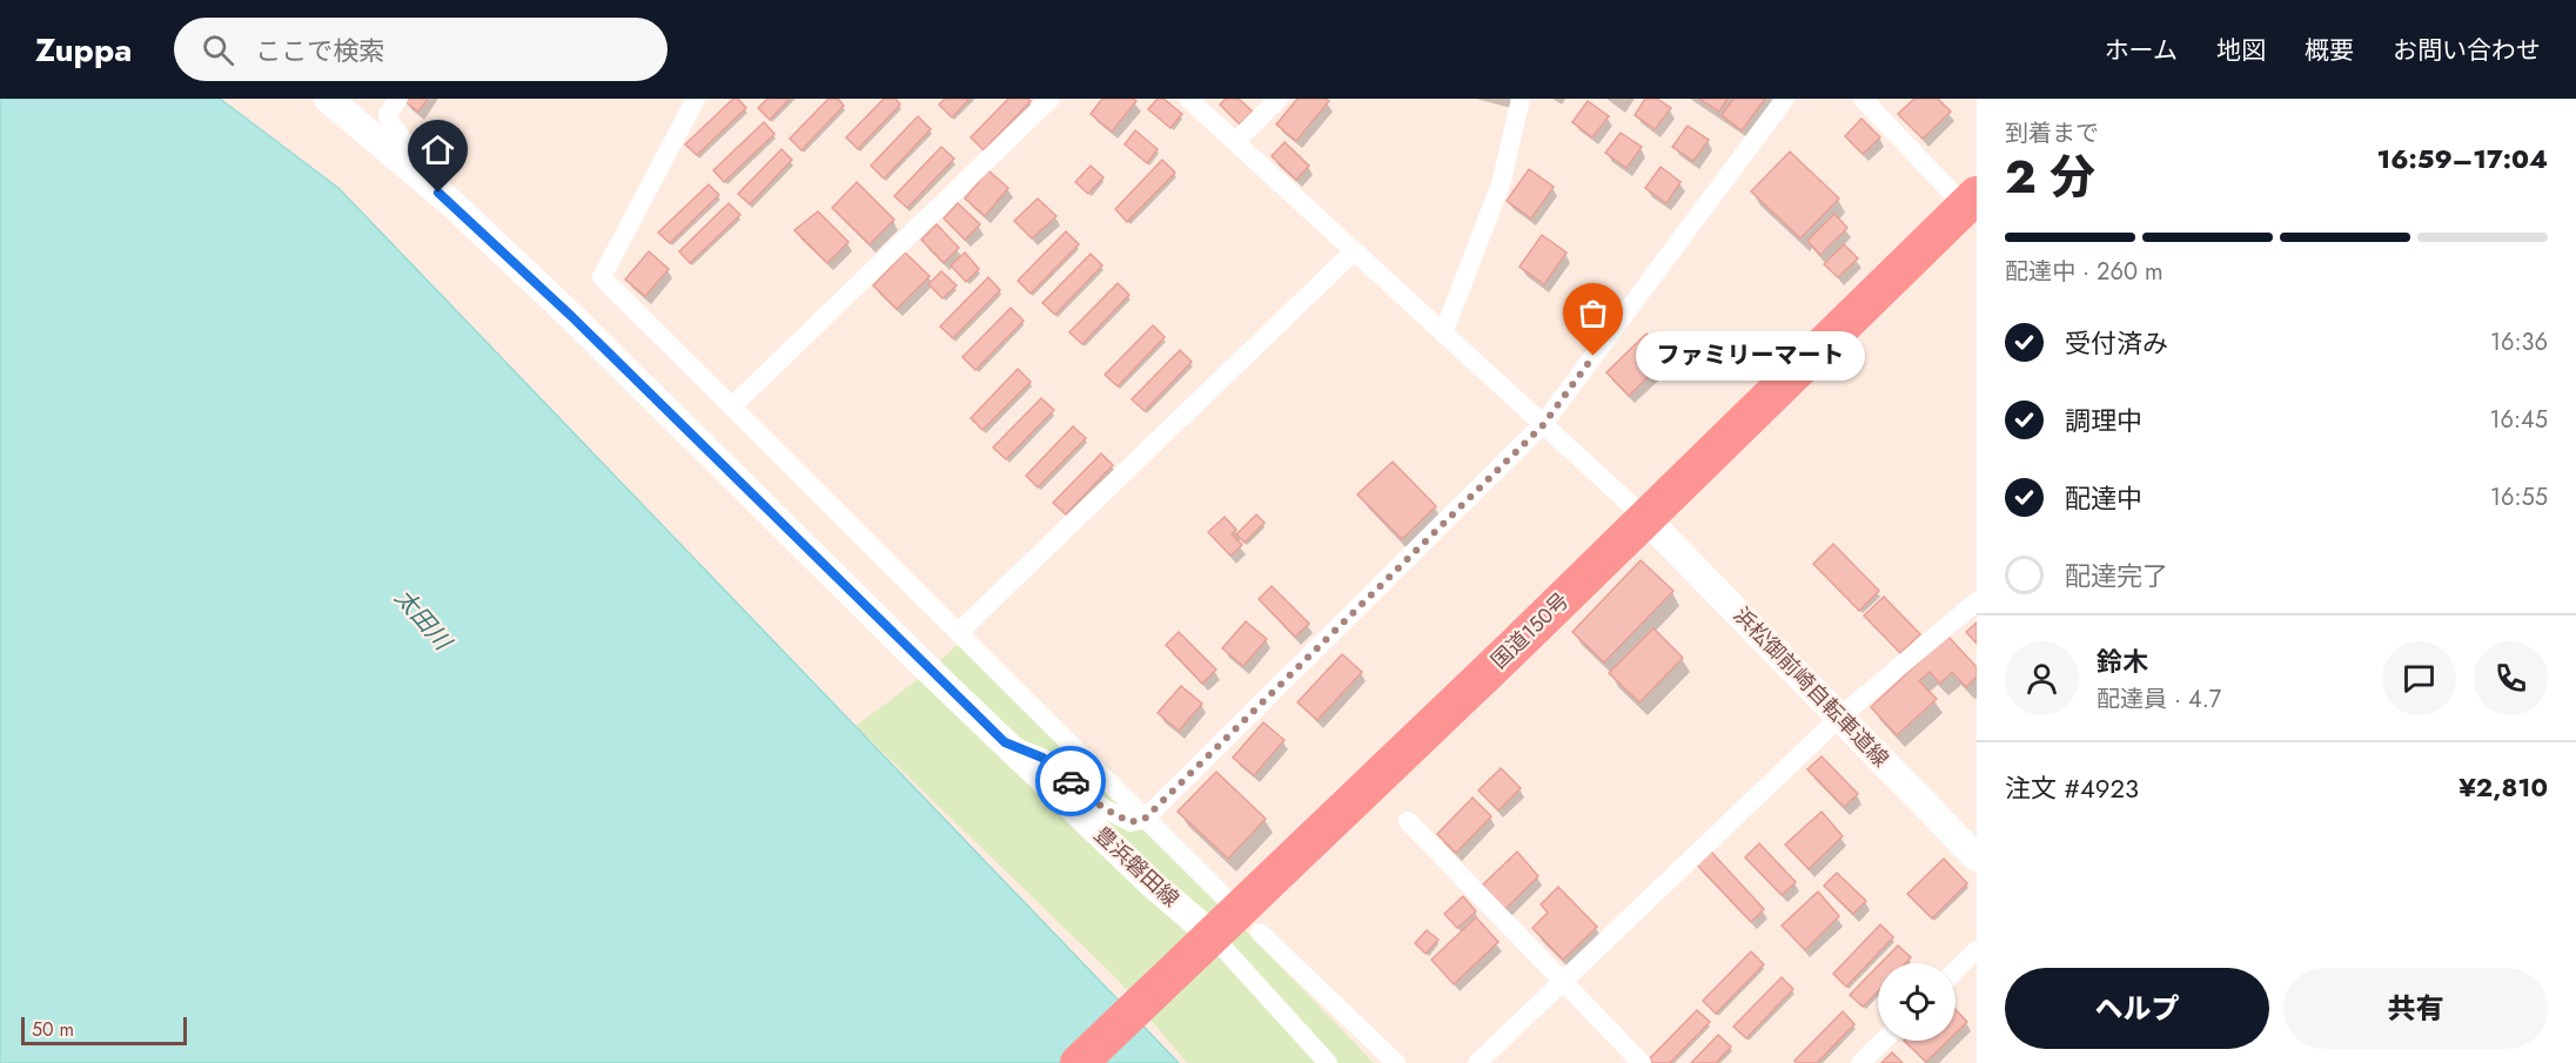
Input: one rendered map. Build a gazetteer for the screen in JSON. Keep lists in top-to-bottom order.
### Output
{
  "streets": {
    "highway": ["国道150号"],
    "main road": ["浜松御前崎自転車道線", "豊浜磐田線"]
  },
  "crossings": [
    ["国道150号", "浜松御前崎自転車道線"],
    ["国道150号", "豊浜磐田線"]
  ],
  "water": ["太田川"],
  "places": ["ファミリーマート"],
  "scale_bar": "50 m",
  "page": {
    "header": "Zuppa",
    "search": "ここで検索",
    "nav": [
      "ホーム",
      "地図",
      "概要",
      "お問い合わせ"
    ],
    "heading": ["2 分", "到着まで", "16:59–17:04"],
    "panel": [
      "鈴木",
      "配達員 · 4.7",
      "注文 #4923",
      "¥2,810"
    ],
    "bar": "配達中 · 260 m",
    "list": [
      ["受付済み", "16:36"],
      ["調理中", "16:45"],
      ["配達中", "16:55"],
      "配達完了"
    ],
    "bubble": "ファミリーマート",
    "buttons": ["ヘルプ", "共有"],
    "scale": "50 m"
  }
}
